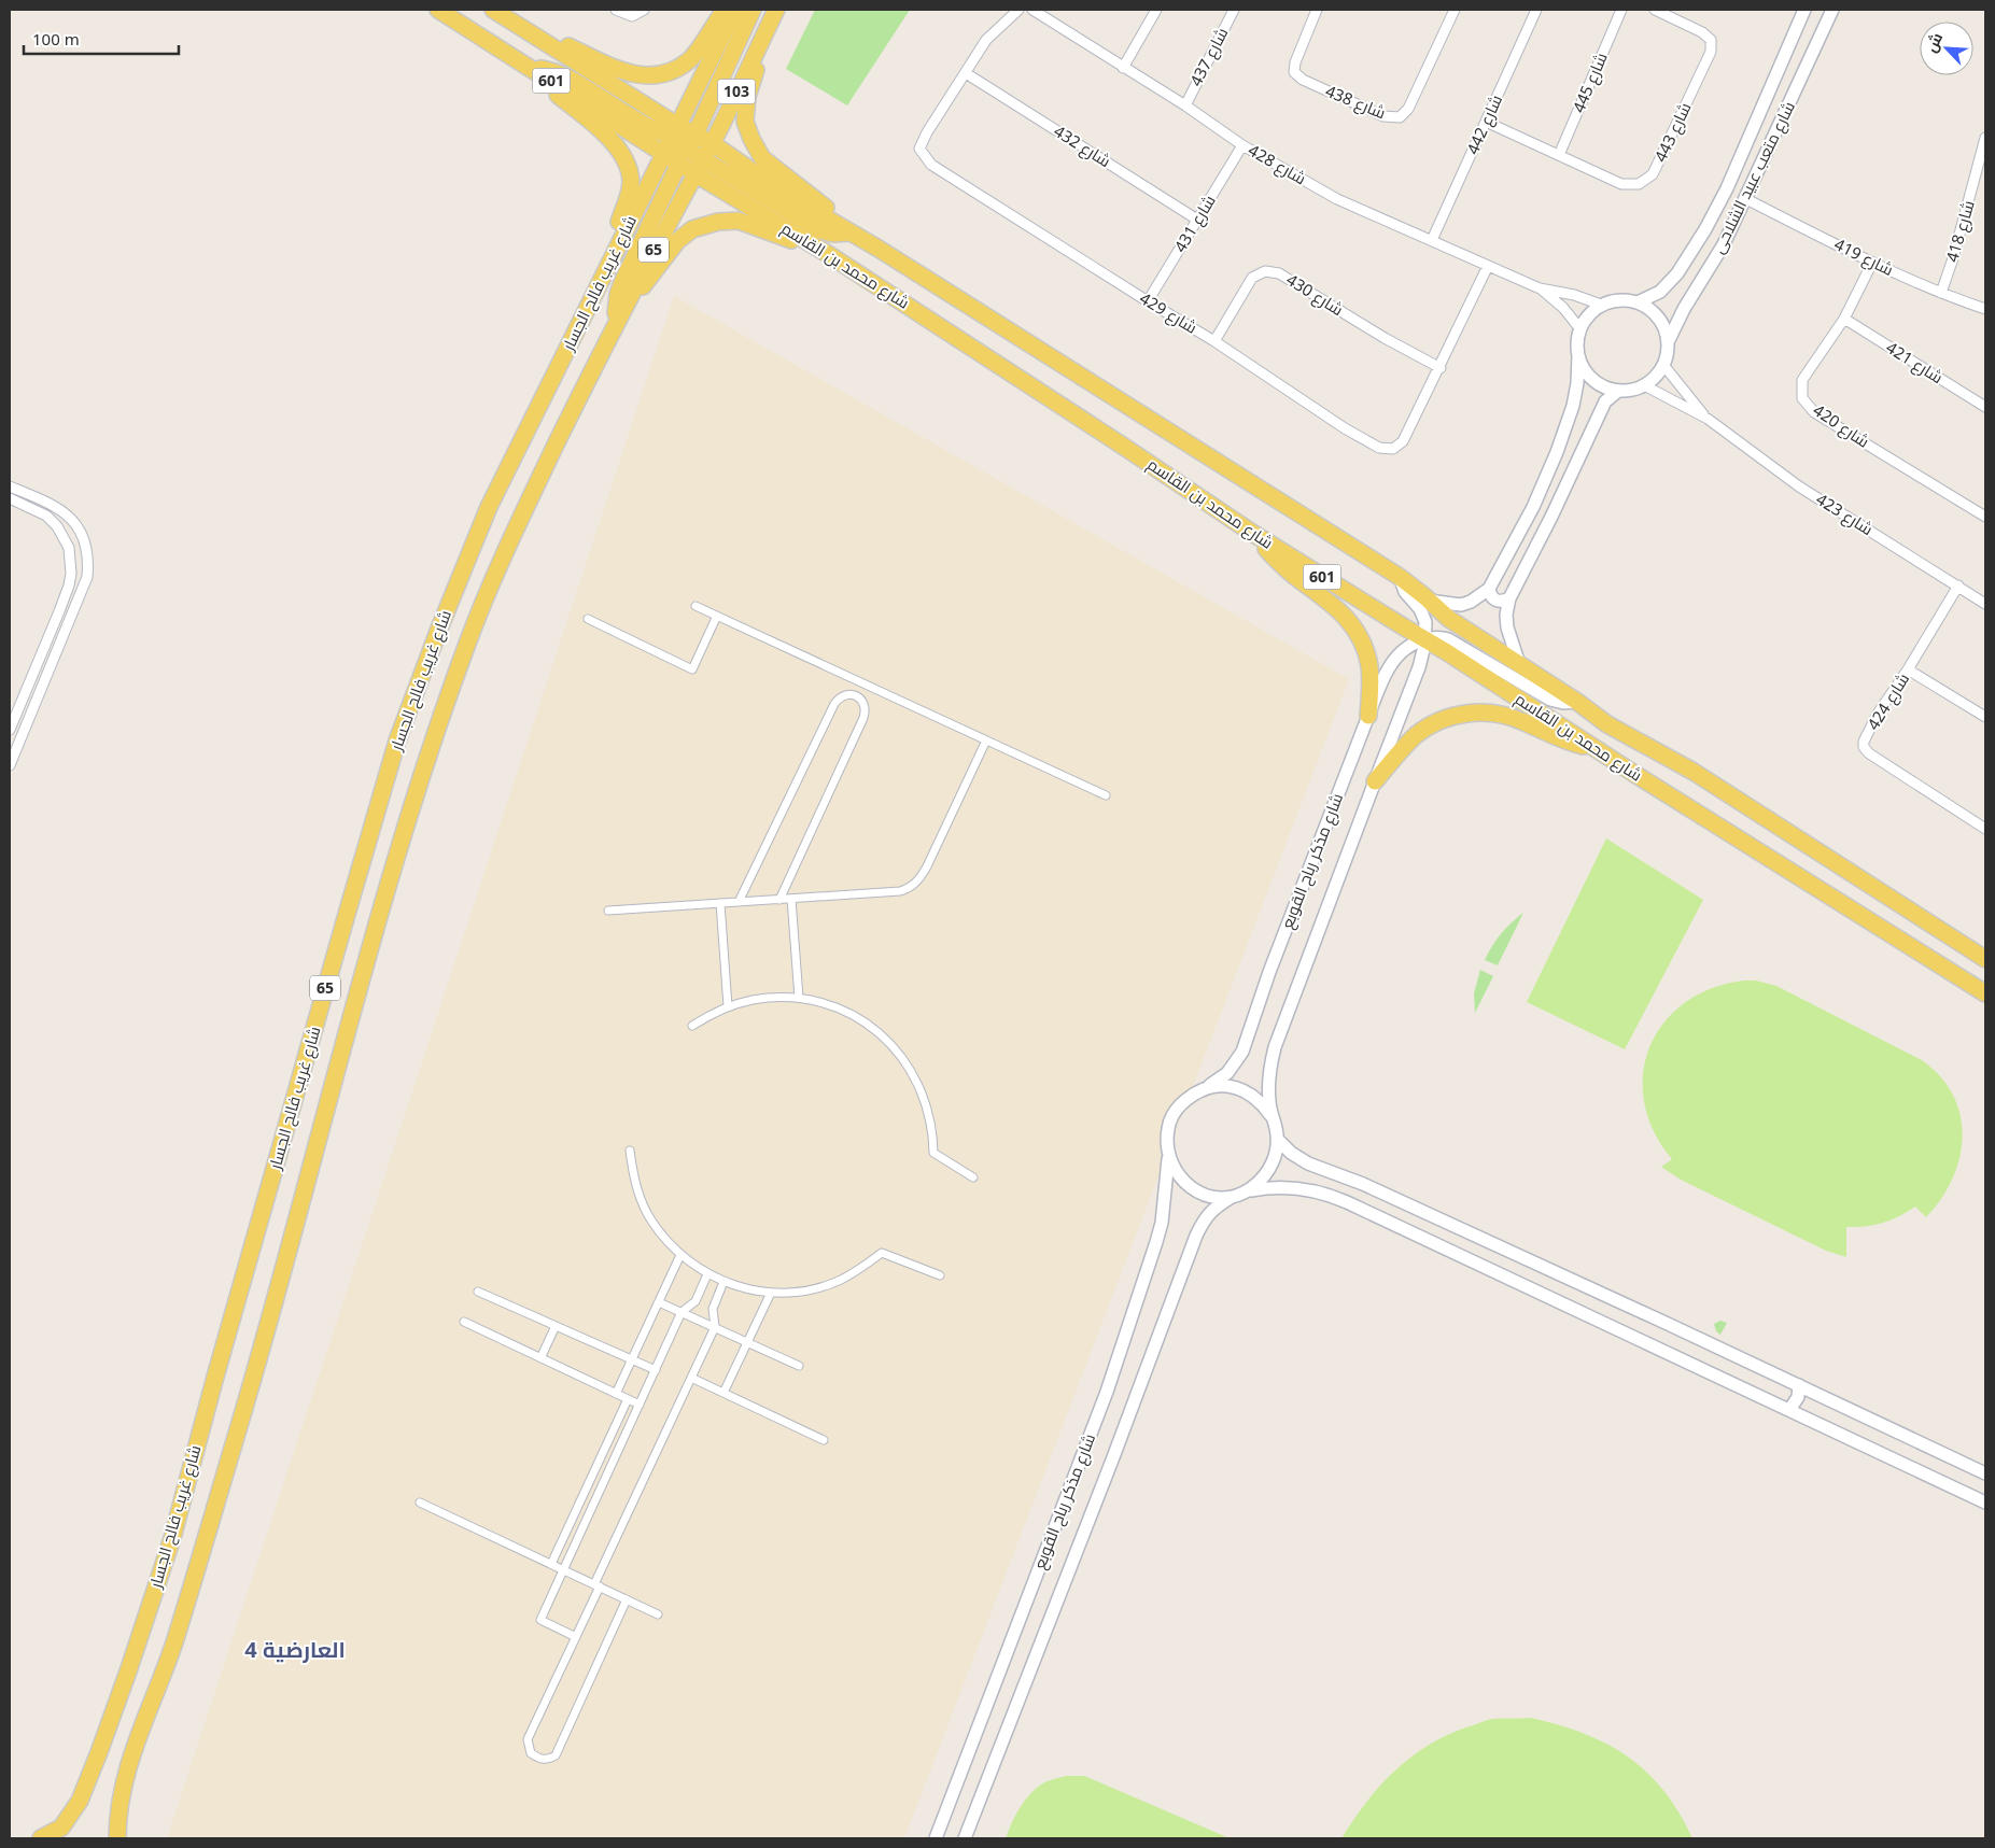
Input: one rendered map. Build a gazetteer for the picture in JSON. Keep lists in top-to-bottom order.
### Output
{
  "streets": {
    "main road": [
      "601",
      "103",
      "65",
      "شارع محمد بن القاسم",
      "شارع غريب فالح الجسار"
    ],
    "street": [
      "شارع 437",
      "شارع 445",
      "شارع 438",
      "شارع 442",
      "شارع 443",
      "شارع 432",
      "شارع 428",
      "شارع متعب عبيد الشلاحى",
      "شارع 431",
      "شارع 418",
      "شارع 419",
      "شارع 430",
      "شارع 429",
      "شارع 421",
      "شارع 420",
      "شارع 423",
      "شارع 424",
      "شارع مذكر رباح القوبع"
    ]
  },
  "crossings": [
    ["شارع 437", "شارع 428"],
    ["601", "103"],
    ["601", "شارع غريب فالح الجسار"],
    ["شارع 445", "شارع 443"],
    ["103", "شارع محمد بن القاسم"],
    ["103", "شارع غريب فالح الجسار"],
    ["شارع 442", "شارع 443"],
    ["شارع 442", "شارع 428"],
    ["شارع 432", "شارع 431"],
    ["شارع 432", "شارع 429"],
    ["شارع 428", "شارع متعب عبيد الشلاحى"],
    ["شارع 428", "شارع 431"],
    ["شارع 428", "شارع 429"],
    ["شارع 428", "شارع 423"],
    ["شارع متعب عبيد الشلاحى", "شارع 419"],
    ["شارع متعب عبيد الشلاحى", "شارع 423"],
    ["شارع 431", "شارع 429"],
    ["شارع 418", "شارع 419"],
    ["شارع 419", "شارع 420"],
    ["شارع محمد بن القاسم", "شارع مذكر رباح القوبع"],
    ["شارع 430", "شارع 429"],
    ["شارع 421", "شارع 420"],
    ["شارع 423", "شارع 424"]
  ],
  "districts": ["العارضية 4"],
  "scale_bar": "100 m",
  "north": "top left"
}
